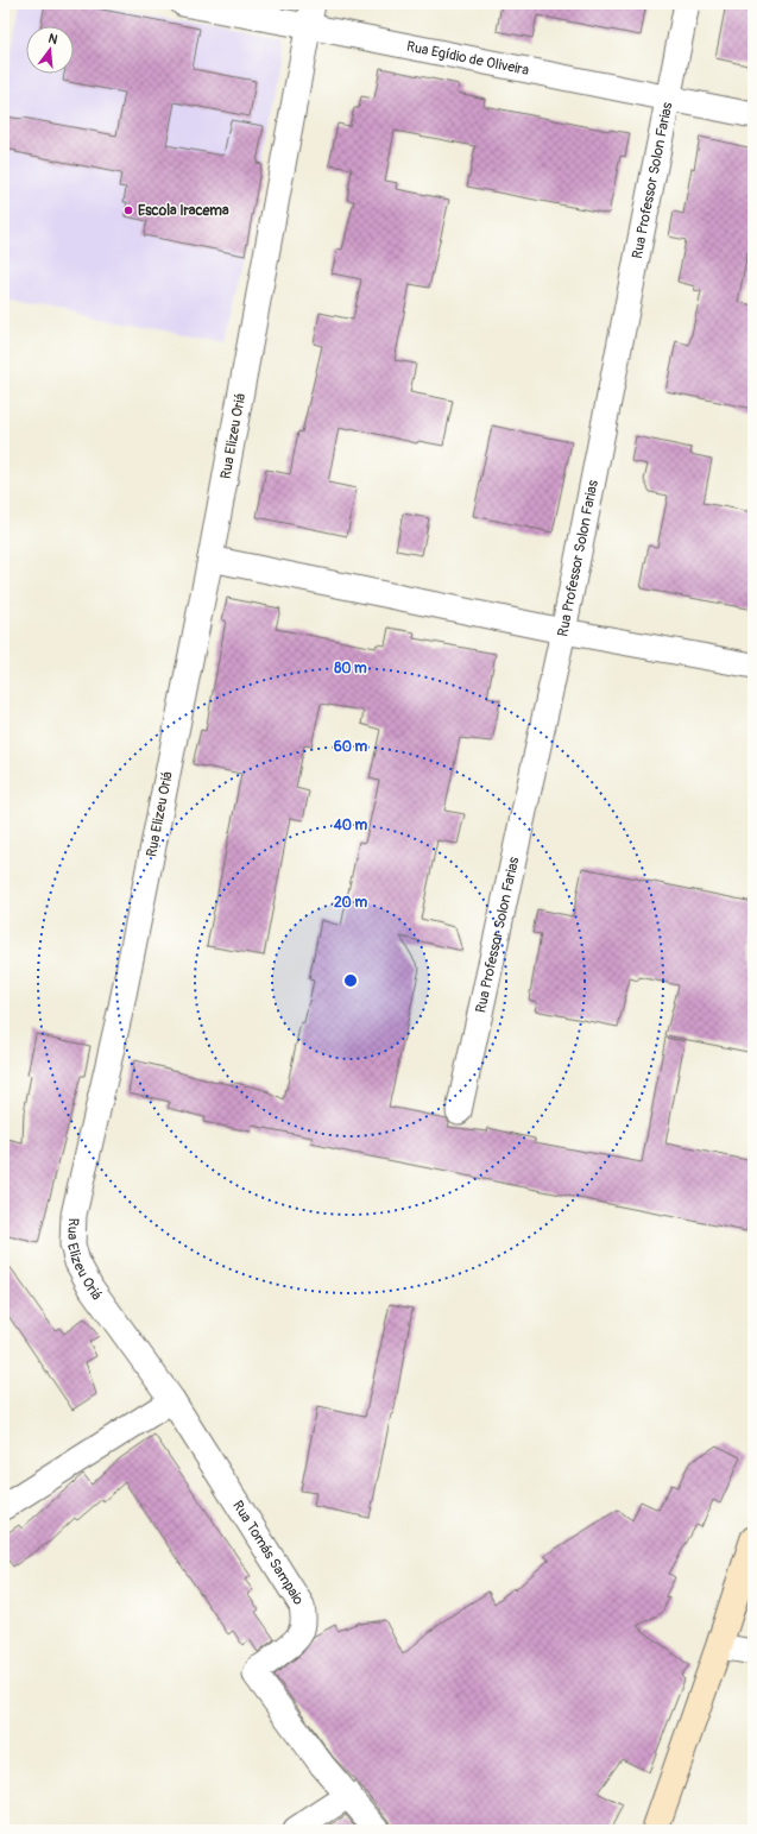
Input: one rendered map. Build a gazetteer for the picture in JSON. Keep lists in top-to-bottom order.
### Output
{
  "streets": {
    "street": [
      "Rua Egídio de Oliveira",
      "Rua Professor Solon Farias",
      "Rua Elizeu Oriá",
      "Rua Tomás Sampaio"
    ]
  },
  "crossings": [
    ["Rua Egídio de Oliveira", "Rua Professor Solon Farias"],
    ["Rua Egídio de Oliveira", "Rua Elizeu Oriá"],
    ["Rua Elizeu Oriá", "Rua Tomás Sampaio"]
  ],
  "places": ["Escola Iracema"],
  "north": "top",
  "rings": [
    "80 m",
    "60 m",
    "40 m",
    "20 m"
  ]
}
